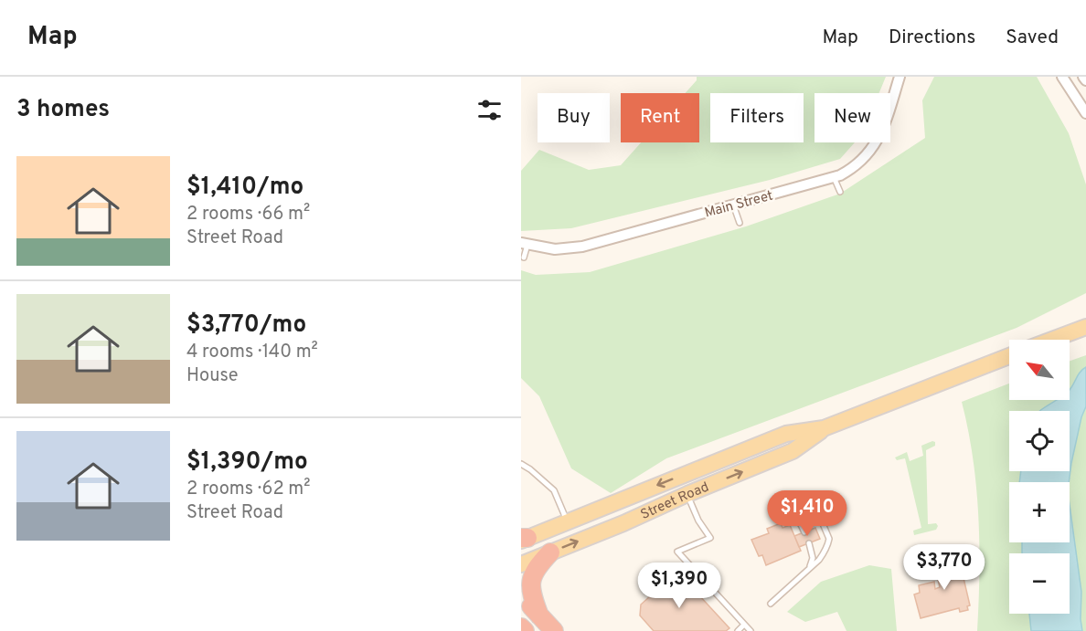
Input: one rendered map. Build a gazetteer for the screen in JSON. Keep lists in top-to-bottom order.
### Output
{
  "streets": {
    "main road": ["Street Road"],
    "street": ["Main Street"]
  },
  "north": "top left",
  "page": {
    "header": "Map",
    "nav": ["Map", "Directions", "Saved"],
    "heading": "3 homes",
    "chip": [
      "Buy",
      "Rent",
      "Filters",
      "New"
    ],
    "list": [
      {
        "name": "$1,410/mo",
        "note": "2 rooms · 66 m² · Street Road"
      },
      {
        "name": "$3,770/mo",
        "note": "4 rooms · 140 m² · House"
      },
      {
        "name": "$1,390/mo",
        "note": "2 rooms · 62 m² · Street Road"
      }
    ],
    "map_buttons": ["+", "−"],
    "price": ["$1,410", "$3,770", "$1,390"]
  }
}
